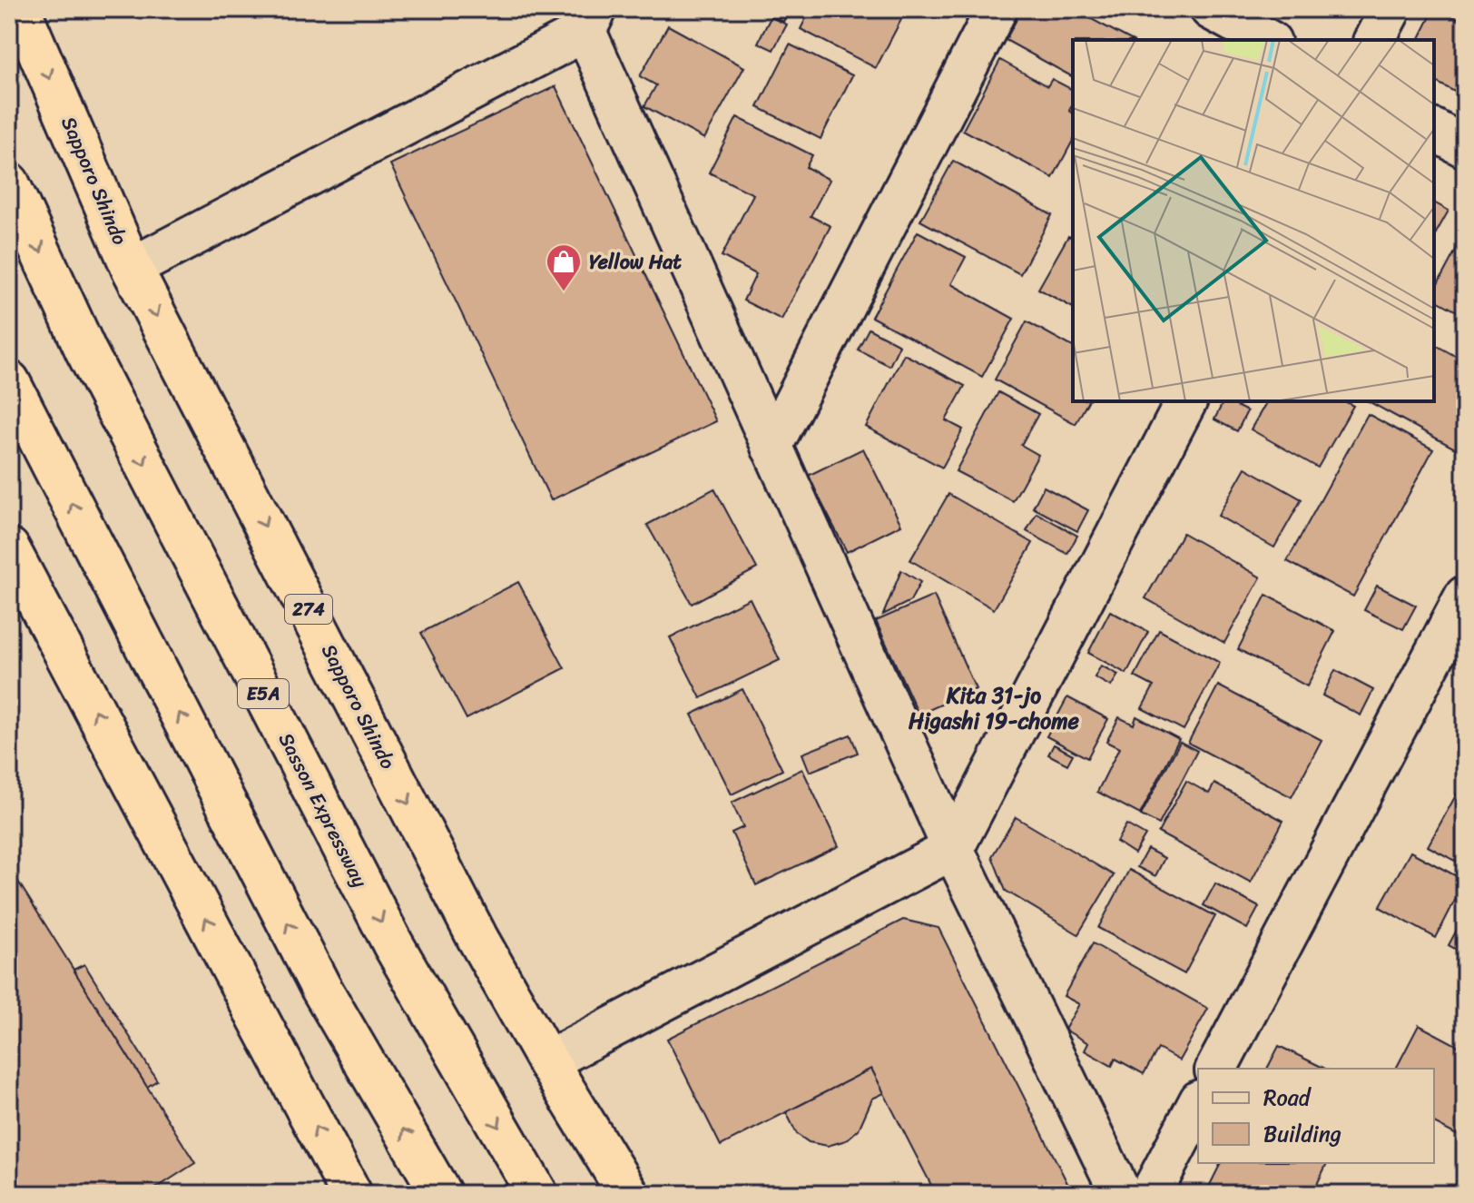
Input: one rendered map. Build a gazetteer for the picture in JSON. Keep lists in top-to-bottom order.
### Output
{
  "streets": {
    "highway": [
      "Sapporo Shindo",
      "274",
      "E5A",
      "Sasson Expressway"
    ]
  },
  "districts": ["Kita 31-jo Higashi 19-chome"],
  "places": {
    "shop": ["Yellow Hat"]
  },
  "legend": ["Road", "Building"]
}
